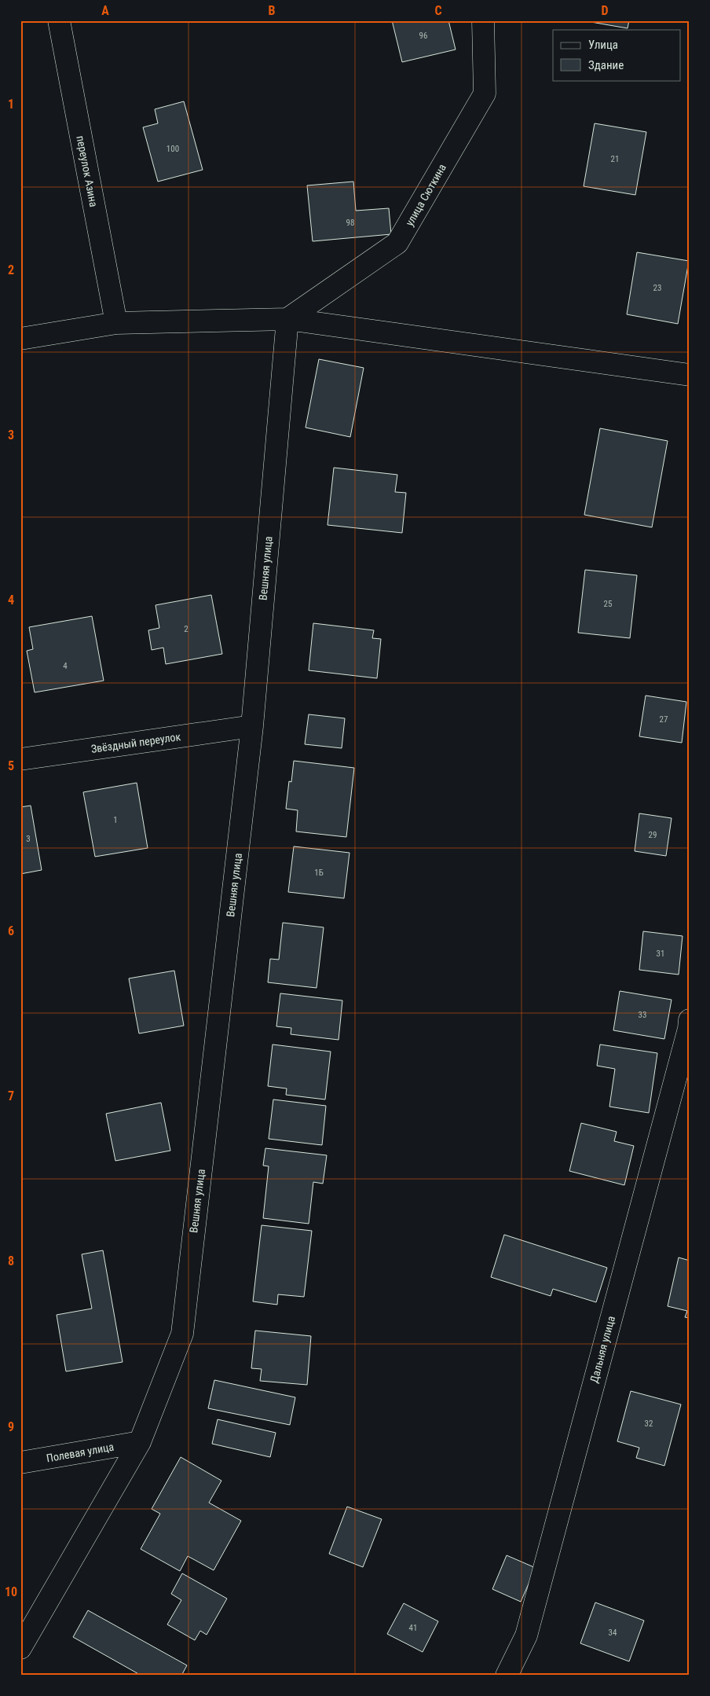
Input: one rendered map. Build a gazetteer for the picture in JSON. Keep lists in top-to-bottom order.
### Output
{
  "streets": {
    "street": [
      "переулок Азина",
      "улица Сюткина",
      "Вешняя улица",
      "Звёздный переулок",
      "Дальняя улица",
      "Полевая улица"
    ]
  },
  "crossings": [
    ["улица Сюткина", "Вешняя улица"],
    ["Вешняя улица", "Звёздный переулок"],
    ["Вешняя улица", "Полевая улица"]
  ],
  "house_numbers": [
    "96",
    "100",
    "21",
    "98",
    "23",
    "25",
    "2",
    "4",
    "27",
    "1",
    "29",
    "3",
    "1Б",
    "31",
    "33",
    "32",
    "41",
    "34"
  ],
  "legend": ["Улица", "Здание"],
  "grid": {
    "columns": [
      "A",
      "B",
      "C",
      "D"
    ],
    "rows": [
      "1",
      "2",
      "3",
      "4",
      "5",
      "6",
      "7",
      "8",
      "9",
      "10"
    ]
  }
}
